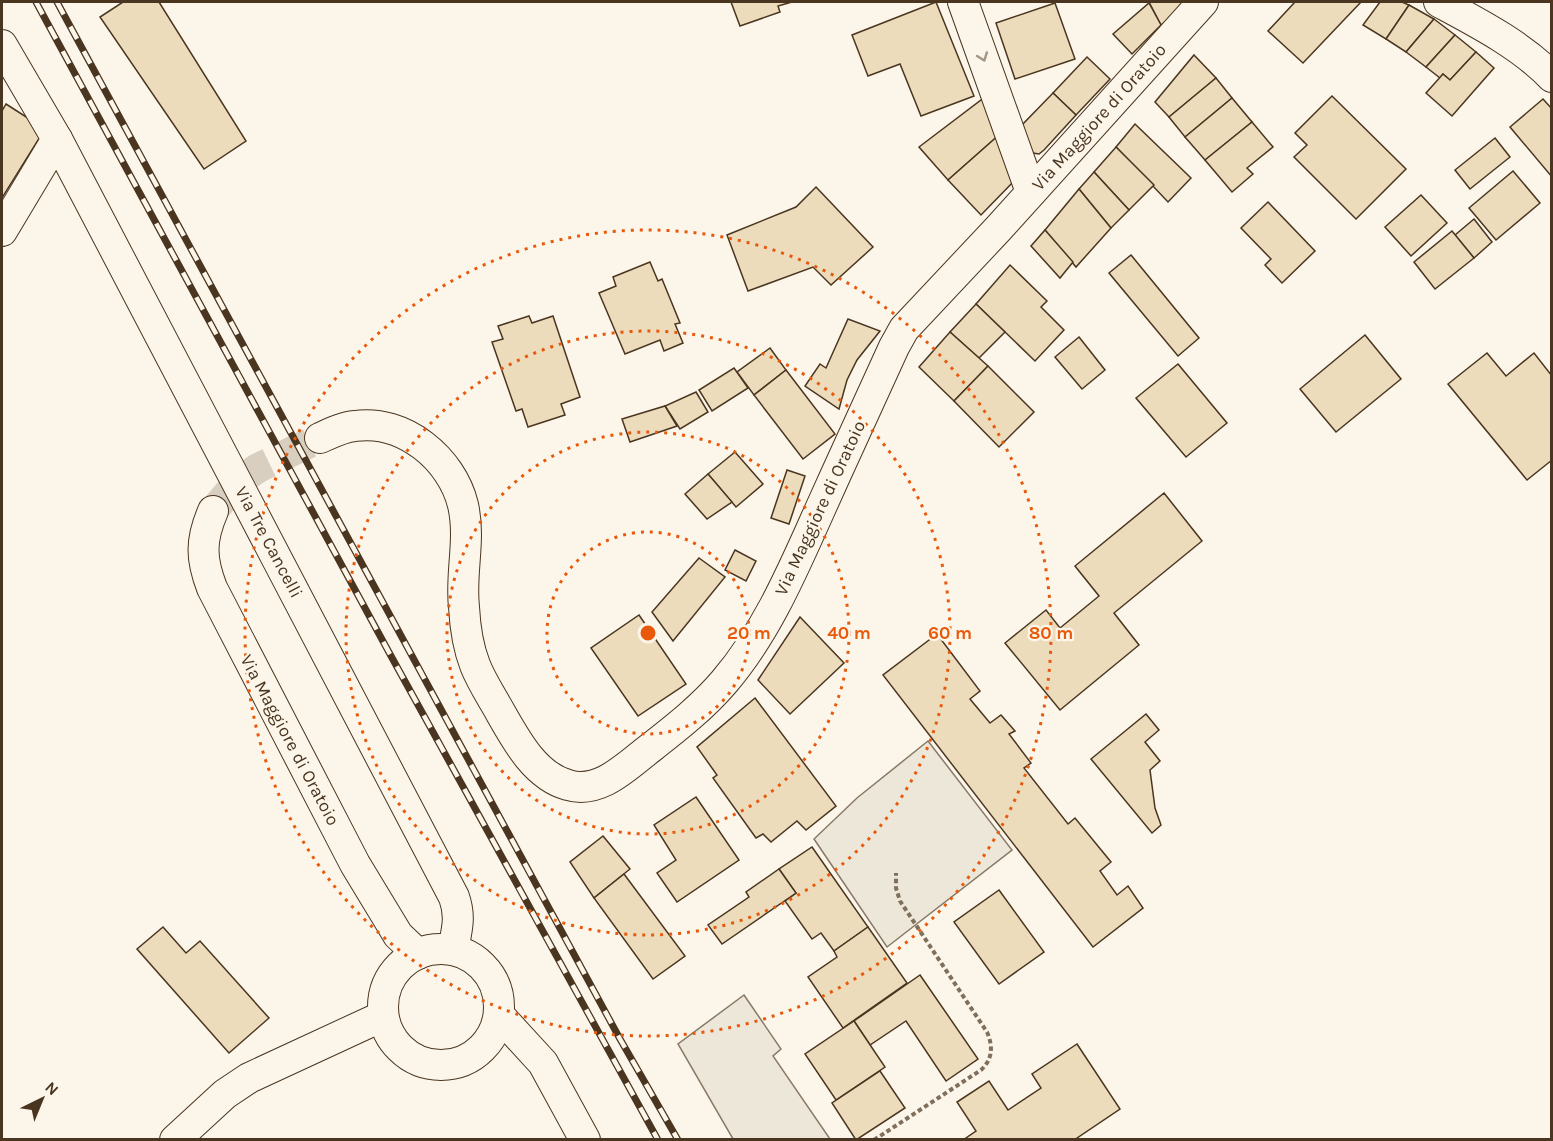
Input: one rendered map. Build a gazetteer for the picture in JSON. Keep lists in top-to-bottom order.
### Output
{
  "streets": {
    "street": ["Via Maggiore di Oratoio", "Via Tre Cancelli"]
  },
  "crossings": [
    ["Via Maggiore di Oratoio", "Via Tre Cancelli"]
  ],
  "north": "top right",
  "rings": [
    "20 m",
    "40 m",
    "60 m",
    "80 m"
  ]
}
